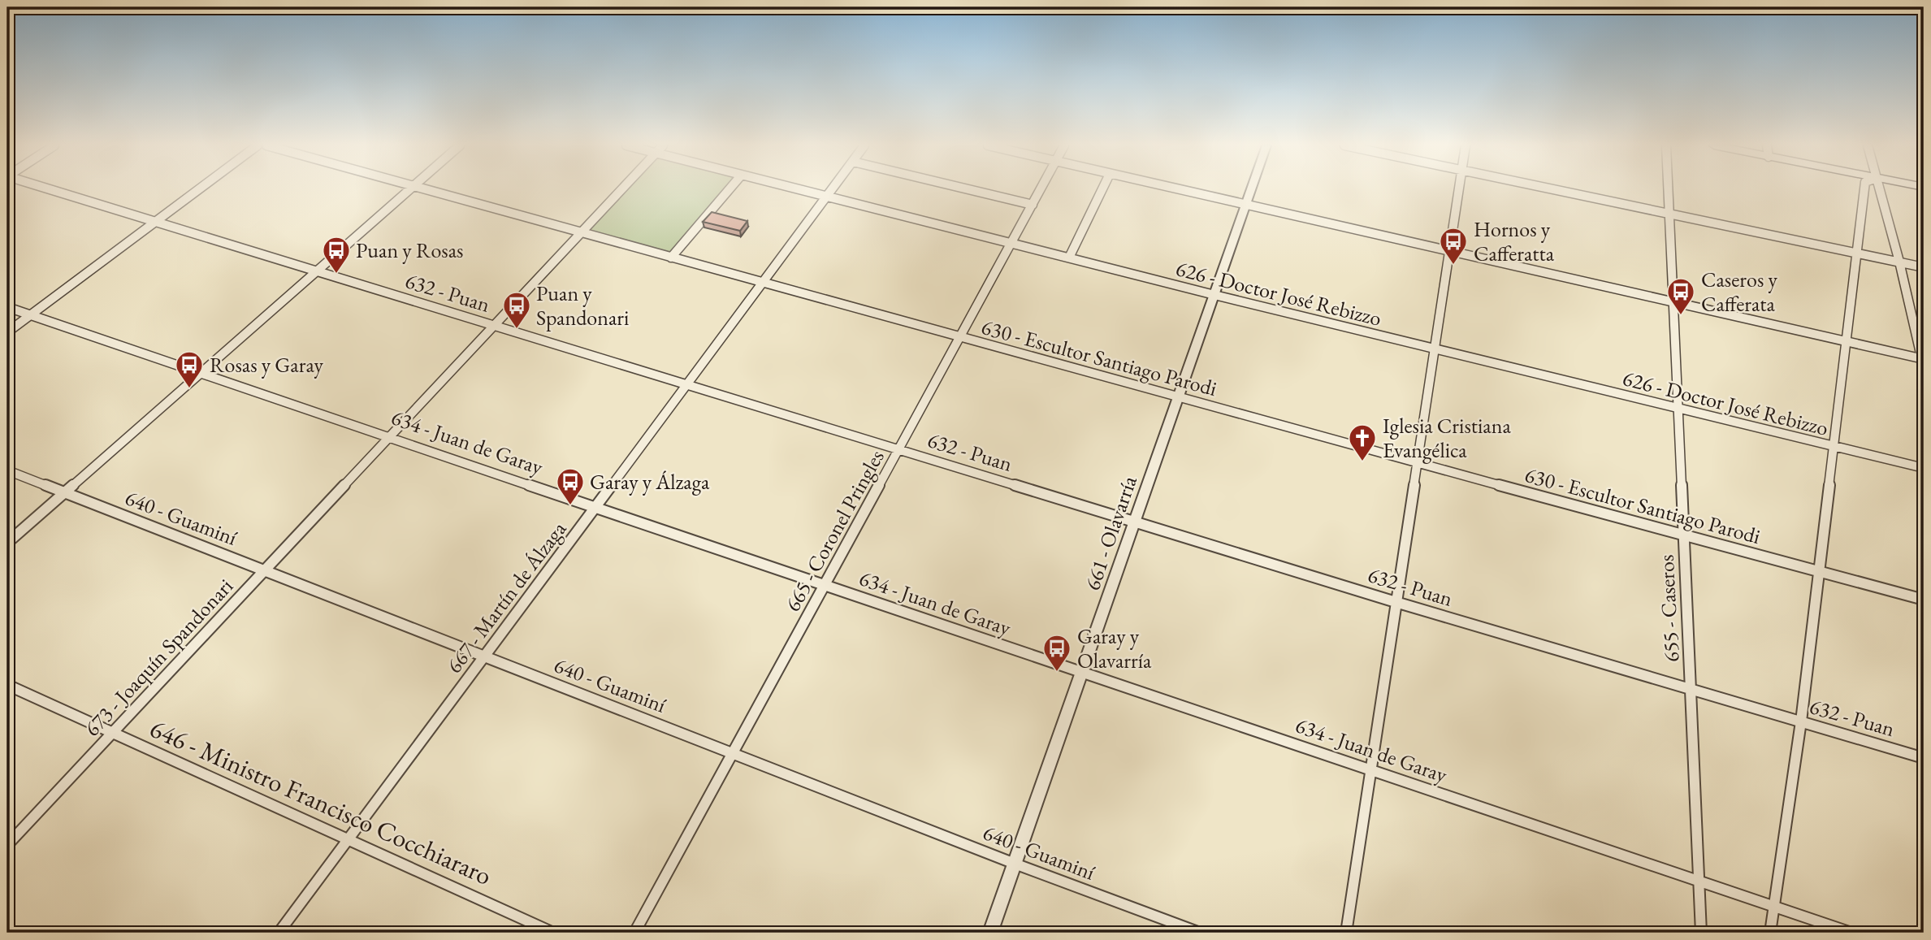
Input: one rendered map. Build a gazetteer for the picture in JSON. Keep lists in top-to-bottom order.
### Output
{
  "streets": {
    "street": [
      "632 - Puan",
      "626 - Doctor José Rebizzo",
      "630 - Escultor Santiago Parodi",
      "634 - Juan de Garay",
      "640 - Guaminí",
      "665 - Coronel Pringles",
      "661 - Olavarría",
      "667 - Martín de Álzaga",
      "655 - Caseros",
      "673 - Joaquín Spandonari",
      "646 - Ministro Francisco Cocchiararo"
    ]
  },
  "crossings": [
    ["632 - Puan", "665 - Coronel Pringles"],
    ["632 - Puan", "661 - Olavarría"],
    ["632 - Puan", "667 - Martín de Álzaga"],
    ["632 - Puan", "655 - Caseros"],
    ["632 - Puan", "673 - Joaquín Spandonari"],
    ["626 - Doctor José Rebizzo", "665 - Coronel Pringles"],
    ["626 - Doctor José Rebizzo", "661 - Olavarría"],
    ["626 - Doctor José Rebizzo", "667 - Martín de Álzaga"],
    ["626 - Doctor José Rebizzo", "655 - Caseros"],
    ["630 - Escultor Santiago Parodi", "665 - Coronel Pringles"],
    ["630 - Escultor Santiago Parodi", "661 - Olavarría"],
    ["630 - Escultor Santiago Parodi", "667 - Martín de Álzaga"],
    ["630 - Escultor Santiago Parodi", "655 - Caseros"],
    ["630 - Escultor Santiago Parodi", "673 - Joaquín Spandonari"],
    ["634 - Juan de Garay", "665 - Coronel Pringles"],
    ["634 - Juan de Garay", "661 - Olavarría"],
    ["634 - Juan de Garay", "667 - Martín de Álzaga"],
    ["634 - Juan de Garay", "655 - Caseros"],
    ["634 - Juan de Garay", "673 - Joaquín Spandonari"],
    ["640 - Guaminí", "665 - Coronel Pringles"],
    ["640 - Guaminí", "661 - Olavarría"],
    ["640 - Guaminí", "667 - Martín de Álzaga"],
    ["640 - Guaminí", "673 - Joaquín Spandonari"],
    ["667 - Martín de Álzaga", "646 - Ministro Francisco Cocchiararo"],
    ["673 - Joaquín Spandonari", "646 - Ministro Francisco Cocchiararo"]
  ],
  "places": {
    "bus stop": [
      "Hornos y Cafferatta",
      "Puan y Rosas",
      "Caseros y Cafferata",
      "Puan y Spandonari",
      "Rosas y Garay",
      "Garay y Álzaga",
      "Garay y Olavarría"
    ],
    "church": ["Iglesia Cristiana Evangélica"]
  }
}
